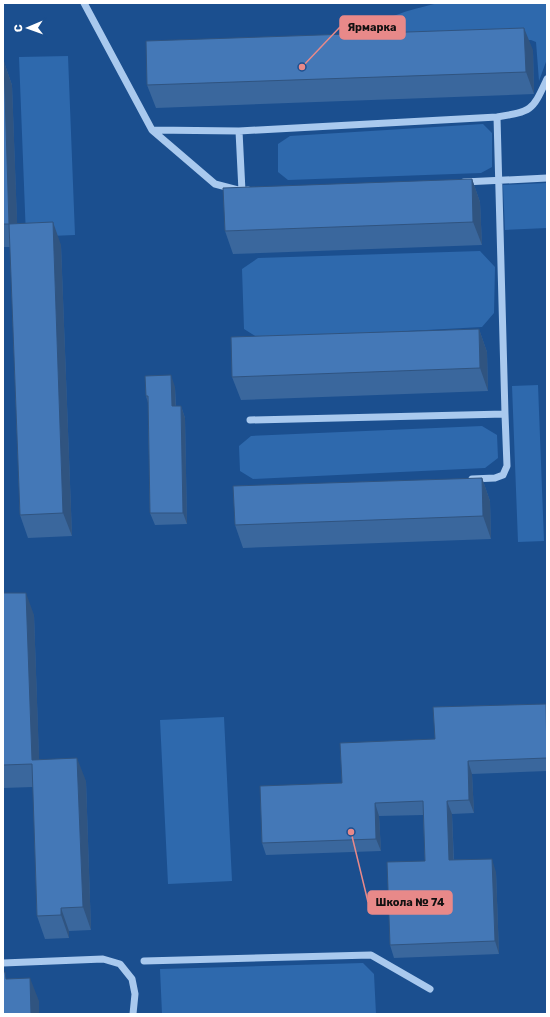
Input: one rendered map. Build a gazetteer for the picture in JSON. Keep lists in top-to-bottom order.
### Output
{
  "places": ["Ярмарка", "Школа № 74"],
  "north": "left"
}
